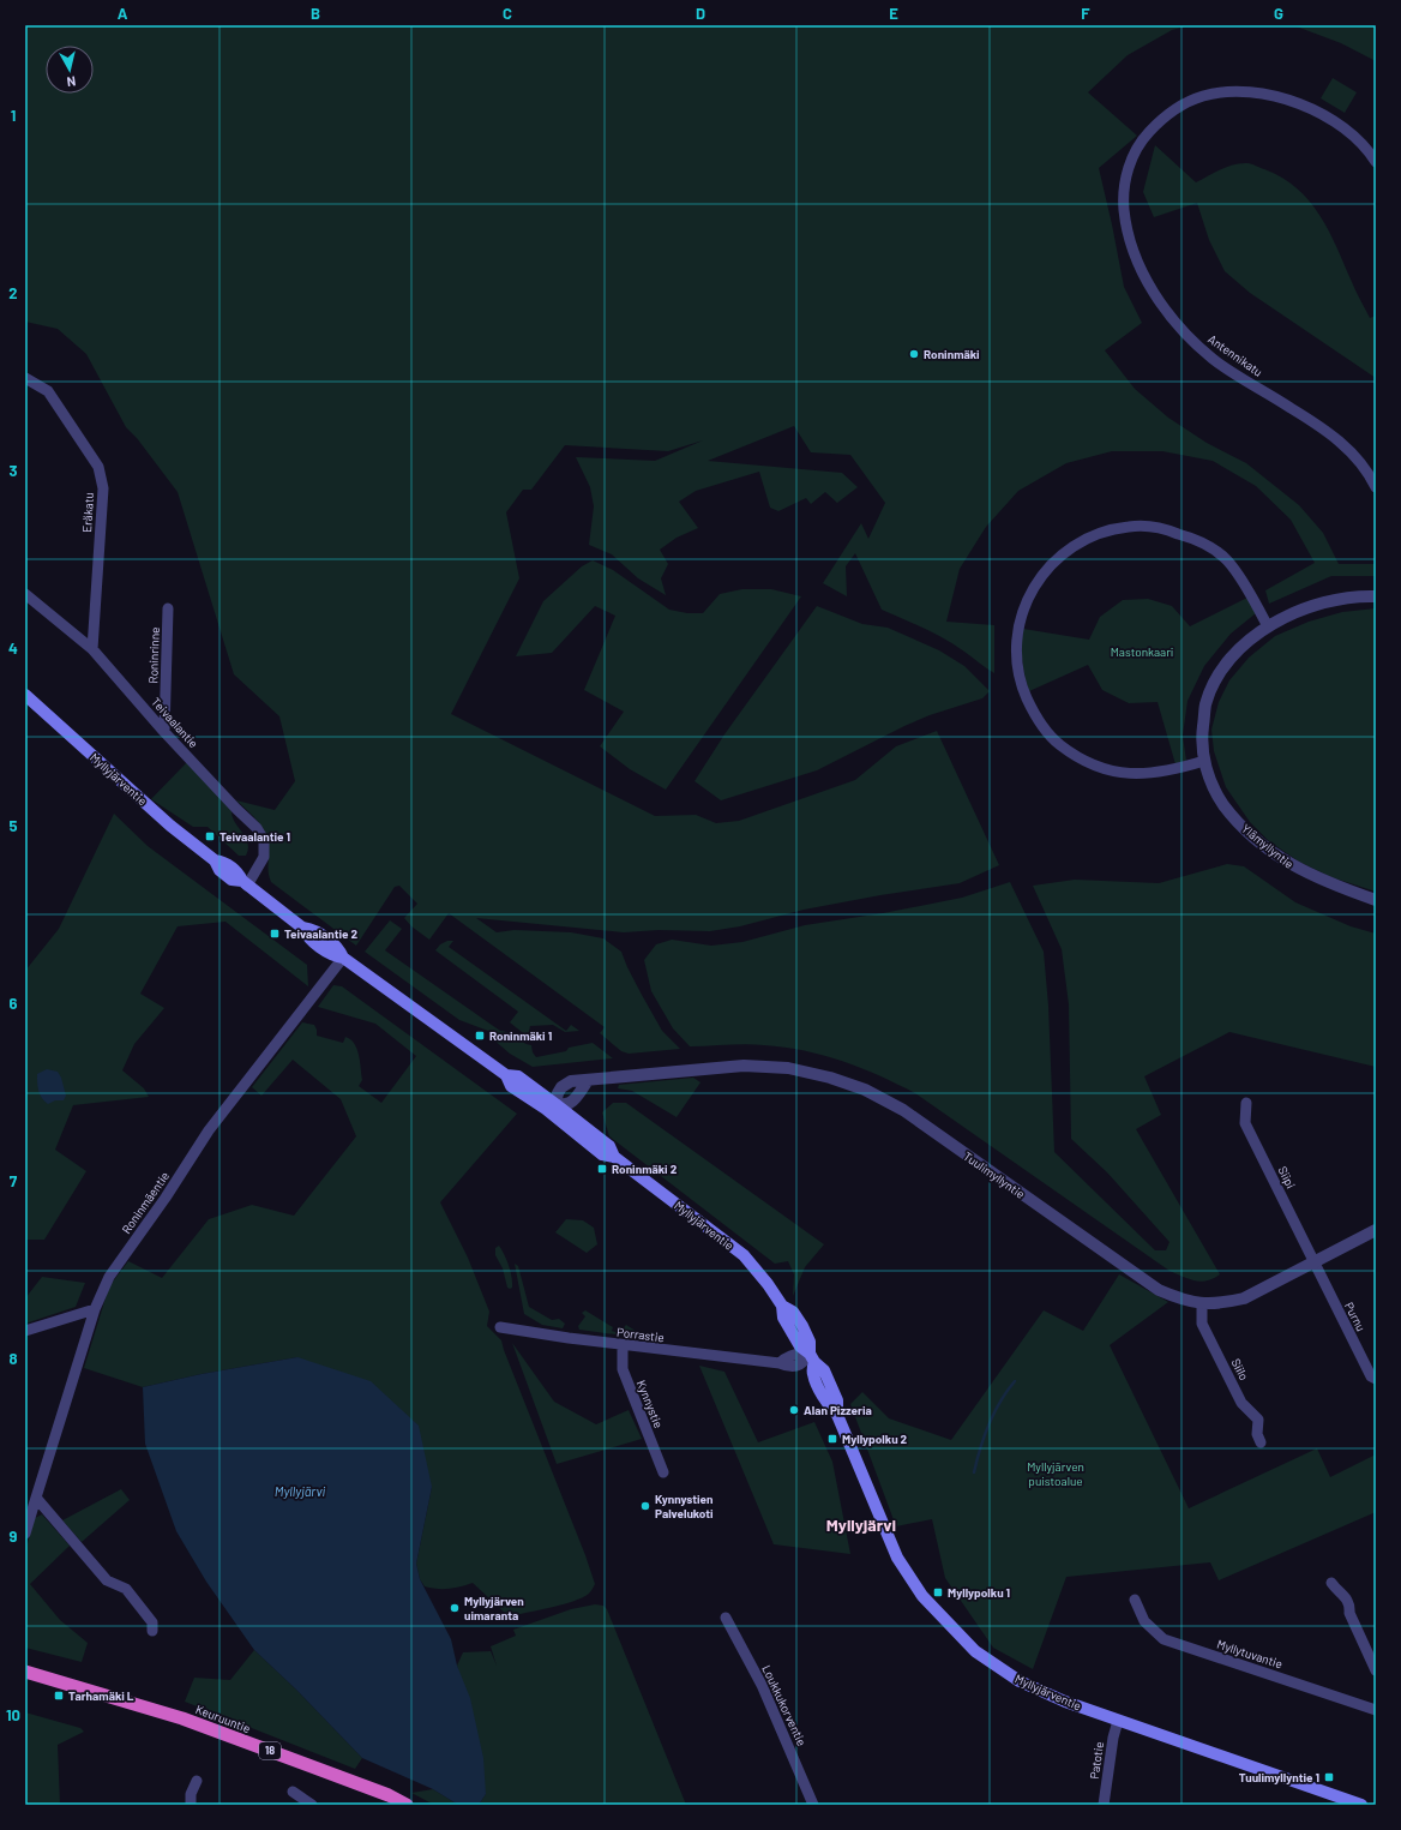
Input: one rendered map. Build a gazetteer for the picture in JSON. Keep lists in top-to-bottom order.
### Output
{
  "streets": {
    "highway": ["Keuruuntie", "18"],
    "main road": ["Myllyjärventie"],
    "street": [
      "Antennikatu",
      "Eräkatu",
      "Roninrinne",
      "Teivaalantie",
      "Ylämyllyntie",
      "Tuulimyllyntie",
      "Siipi",
      "Roninmäentie",
      "Purnu",
      "Porrastie",
      "Siilo",
      "Kynnystie",
      "Myllytuvantie",
      "Loukkukorventie",
      "Patotie"
    ]
  },
  "crossings": [
    ["Eräkatu", "Teivaalantie"],
    ["Roninrinne", "Teivaalantie"],
    ["Teivaalantie", "Myllyjärventie"],
    ["Myllyjärventie", "Tuulimyllyntie"],
    ["Myllyjärventie", "Roninmäentie"],
    ["Myllyjärventie", "Porrastie"],
    ["Myllyjärventie", "Patotie"],
    ["Tuulimyllyntie", "Siipi"],
    ["Tuulimyllyntie", "Purnu"],
    ["Tuulimyllyntie", "Siilo"],
    ["Siipi", "Purnu"],
    ["Porrastie", "Kynnystie"]
  ],
  "districts": ["Myllyjärvi"],
  "water": ["Myllyjärvi"],
  "parks": ["Mastonkaari", "Myllyjärven puistoalue"],
  "places": {
    "other": [
      "Roninmäki",
      "Alan Pizzeria",
      "Kynnystien Palvelukoti",
      "Myllyjärven uimaranta"
    ],
    "transit": [
      "Teivaalantie 1",
      "Teivaalantie 2",
      "Roninmäki 1",
      "Roninmäki 2",
      "Myllypolku 2",
      "Myllypolku 1",
      "Tarhamäki L",
      "Tuulimyllyntie 1"
    ]
  },
  "north": "bottom",
  "grid": {
    "columns": [
      "A",
      "B",
      "C",
      "D",
      "E",
      "F",
      "G"
    ],
    "rows": [
      "1",
      "2",
      "3",
      "4",
      "5",
      "6",
      "7",
      "8",
      "9",
      "10"
    ]
  }
}
